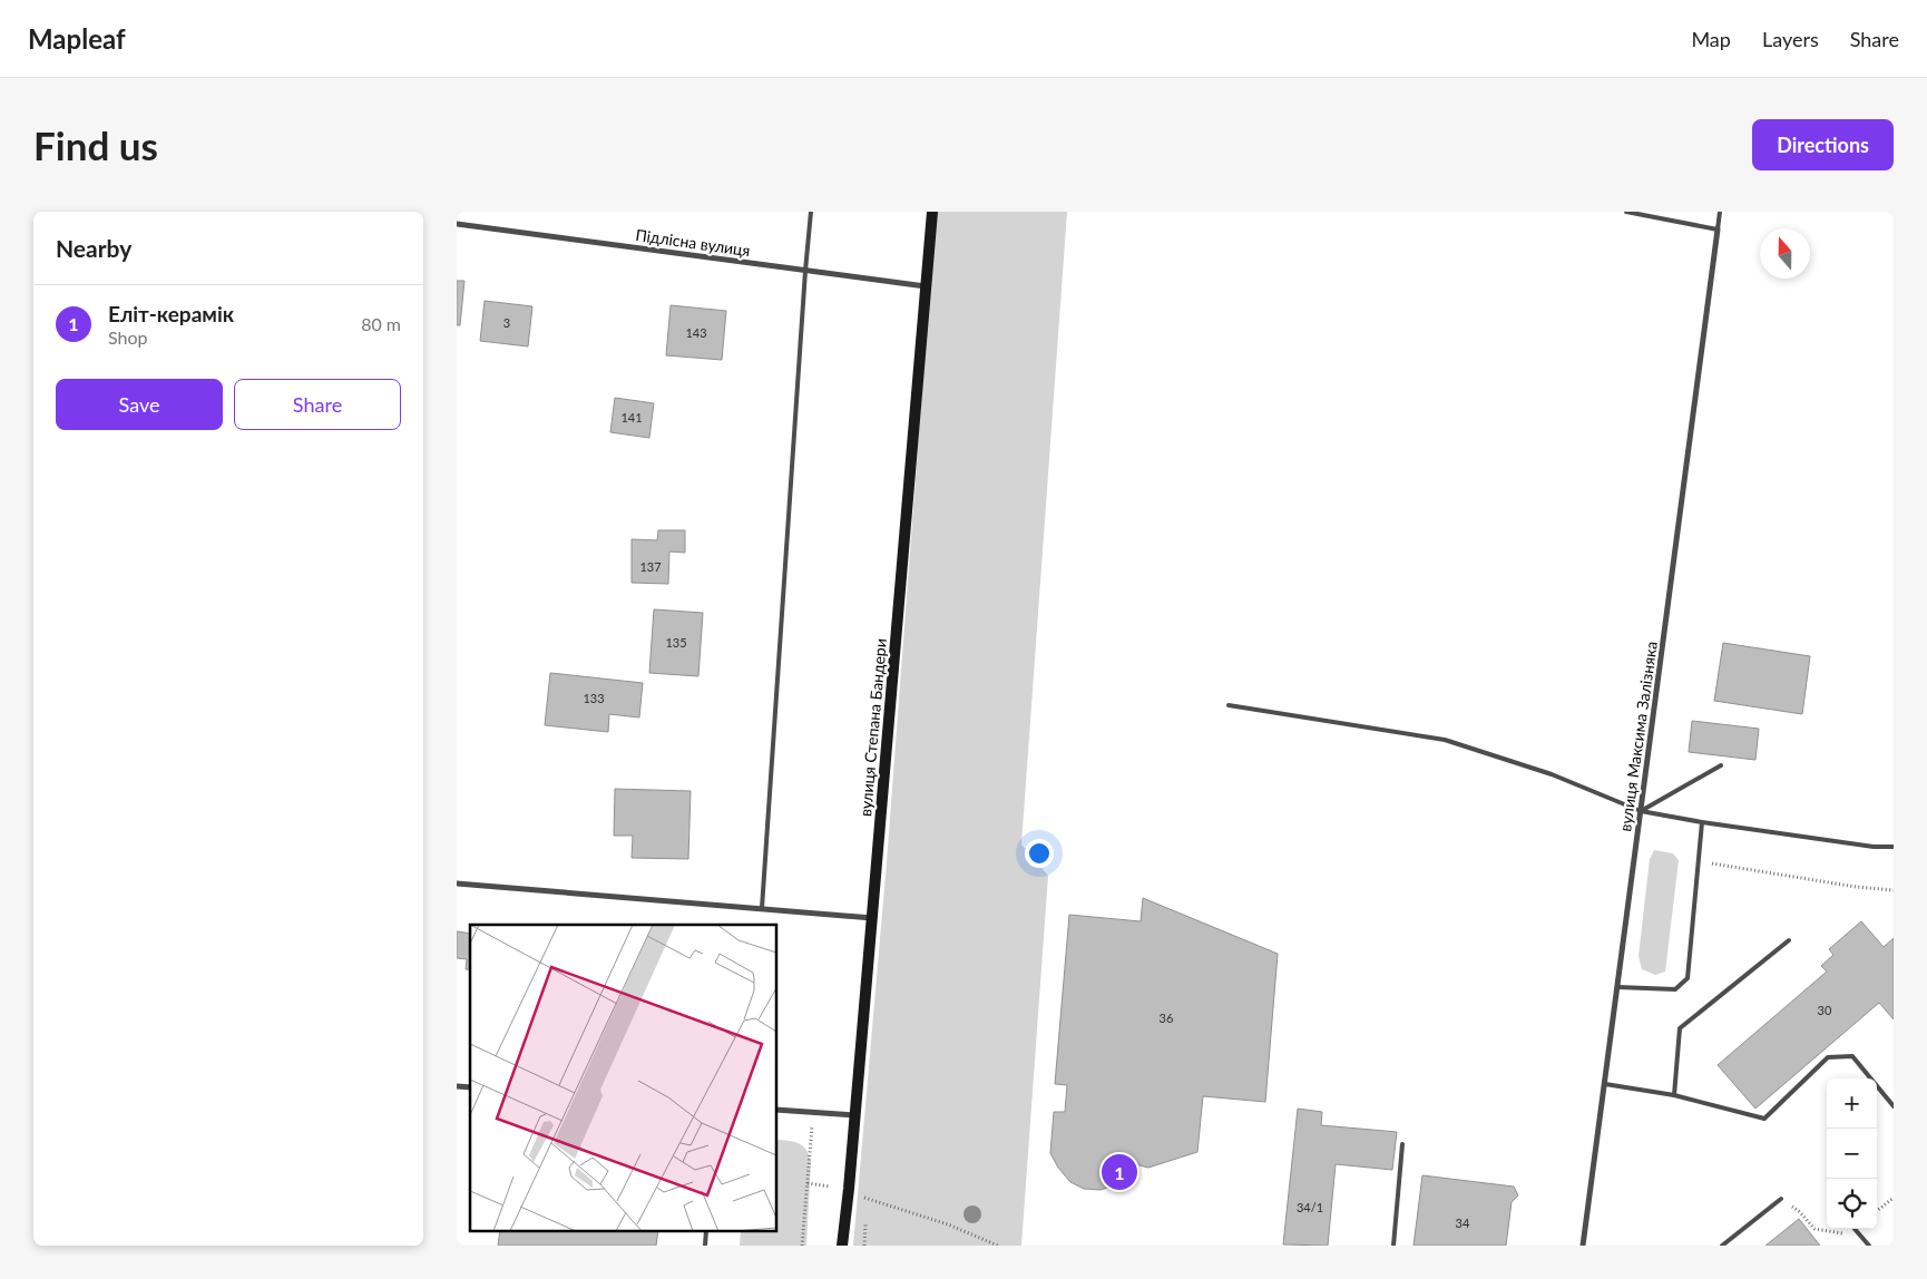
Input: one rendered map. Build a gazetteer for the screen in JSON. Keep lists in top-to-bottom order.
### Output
{
  "streets": {
    "main road": ["вулиця Степана Бандери"],
    "street": ["Підлісна вулиця", "вулиця Максима Залізняка"]
  },
  "crossings": [
    ["Підлісна вулиця", "вулиця Степана Бандери"]
  ],
  "house_numbers": [
    "3",
    "143",
    "141",
    "137",
    "135",
    "133",
    "30",
    "36",
    "34/1",
    "34"
  ],
  "north": "top",
  "page": {
    "header": "Mapleaf",
    "nav": ["Map", "Layers", "Share"],
    "buttons": [
      "Directions",
      ["Save", "Share"]
    ],
    "title": "Find us",
    "heading": "Nearby",
    "list": [
      {
        "mark": "1",
        "name": "Еліт-керамік",
        "note": "Shop",
        "value": "80 m"
      }
    ],
    "map_buttons": ["+", "−"],
    "pins": "1"
  }
}
